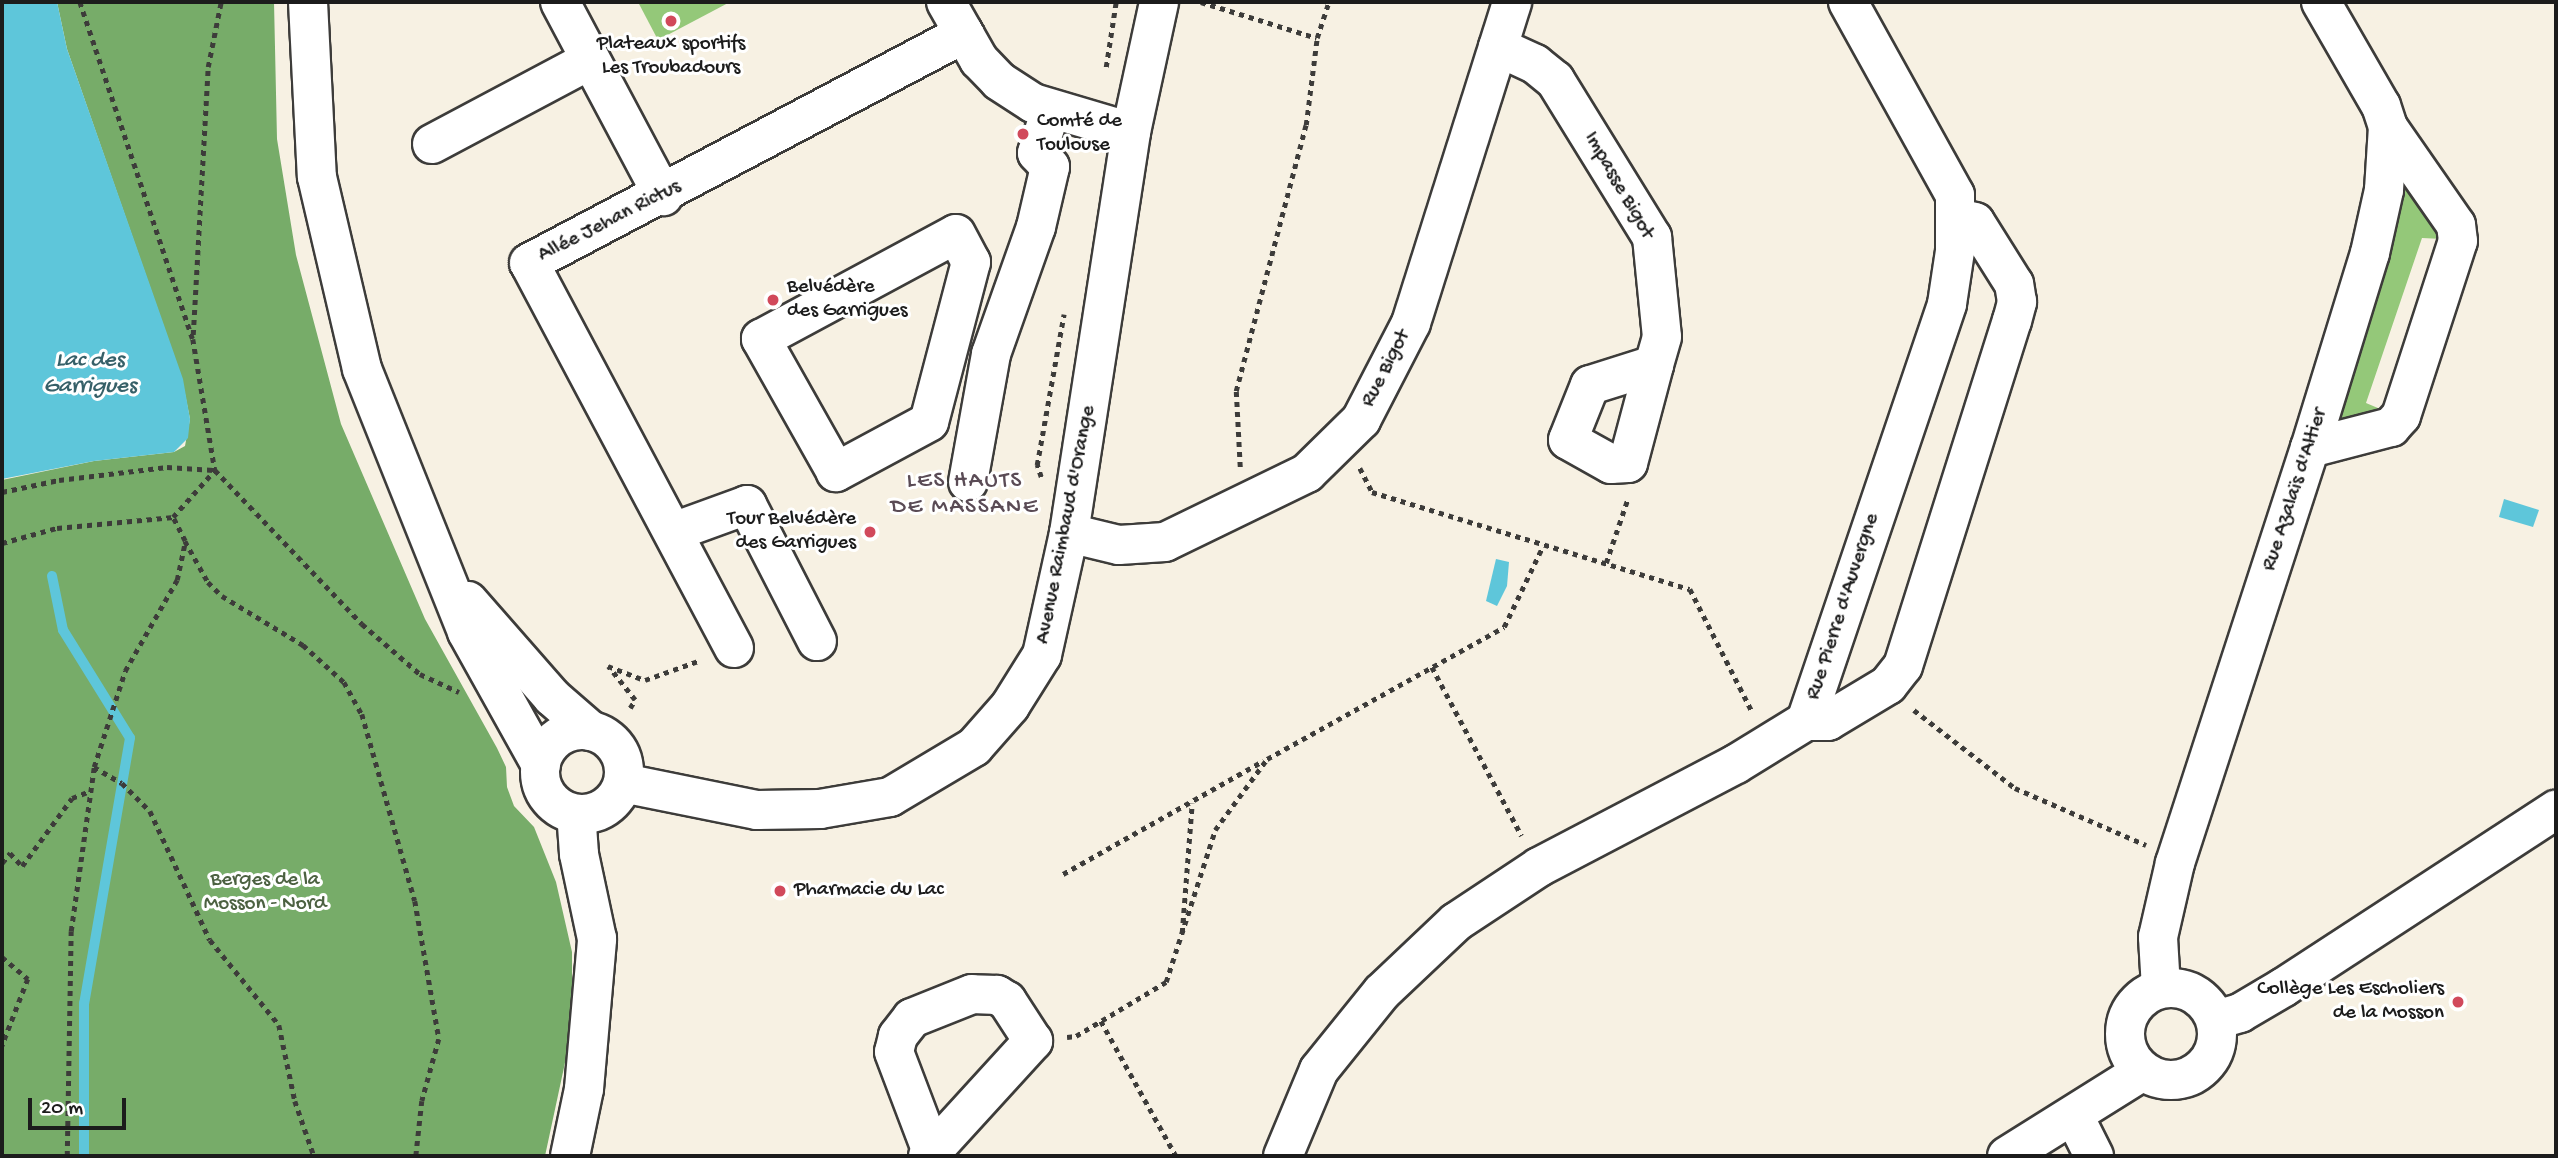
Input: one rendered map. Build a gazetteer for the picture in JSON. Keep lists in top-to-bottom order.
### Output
{
  "streets": {
    "street": [
      "Impasse Bigot",
      "Allée Jehan Rictus",
      "Rue Bigot",
      "Rue Azalaïs d'Altier",
      "Avenue Raimbaud d'Orange",
      "Rue Pierre d'Auvergne"
    ]
  },
  "crossings": [
    ["Impasse Bigot", "Rue Bigot"],
    ["Rue Bigot", "Avenue Raimbaud d'Orange"]
  ],
  "districts": ["LES HAUTS DE MASSANE"],
  "water": ["Lac des Garrigues"],
  "parks": ["Berges de la Mosson - Nord"],
  "places": [
    "Plateaux sportifs Les Troubadours",
    "Comté de Toulouse",
    "Belvédère des Garrigues",
    "Tour Belvédère des Garrigues",
    "Pharmacie du Lac",
    "Collège Les Escholiers de la Mosson"
  ],
  "scale_bar": "20 m"
}
